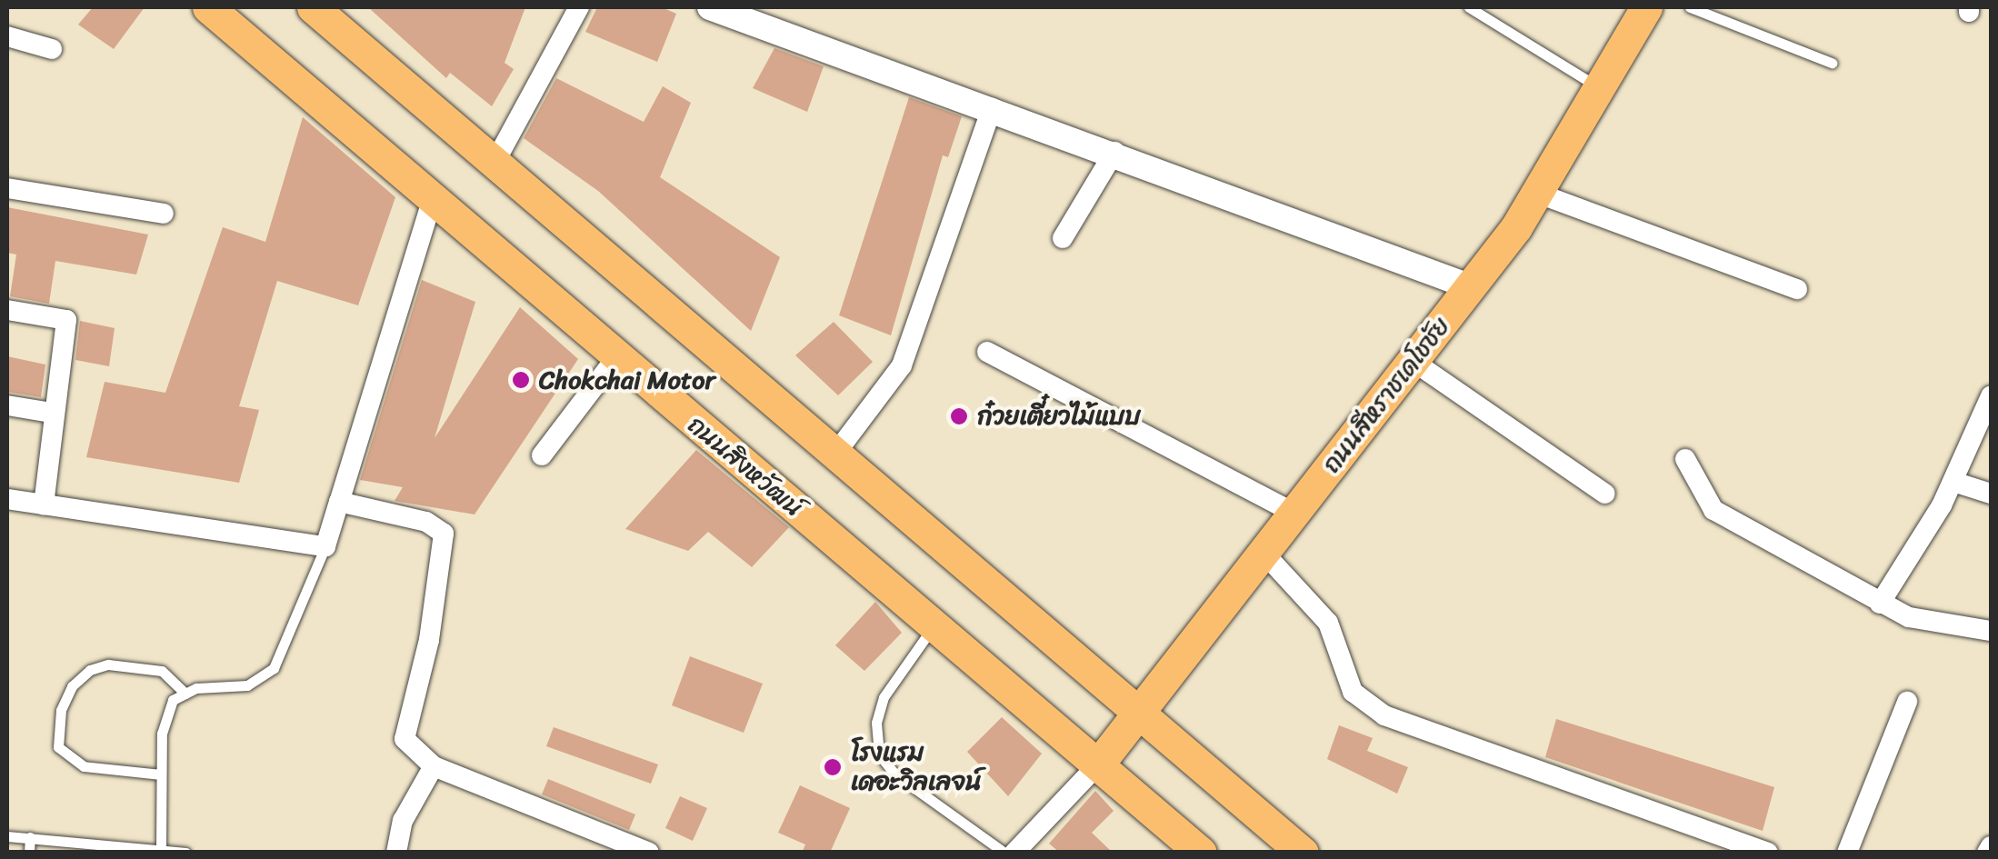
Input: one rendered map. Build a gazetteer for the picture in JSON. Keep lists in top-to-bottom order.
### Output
{
  "streets": {
    "main road": ["ถนนสีหราชเดโชชัย", "ถนนสิงหวัฒน์"]
  },
  "crossings": [
    ["ถนนสีหราชเดโชชัย", "ถนนสิงหวัฒน์"]
  ],
  "places": ["Chokchai Motor", "ก๋วยเตี๋ยวไม้แบบ", "โรงแรม เดอะวิลเลจน์"]
}
